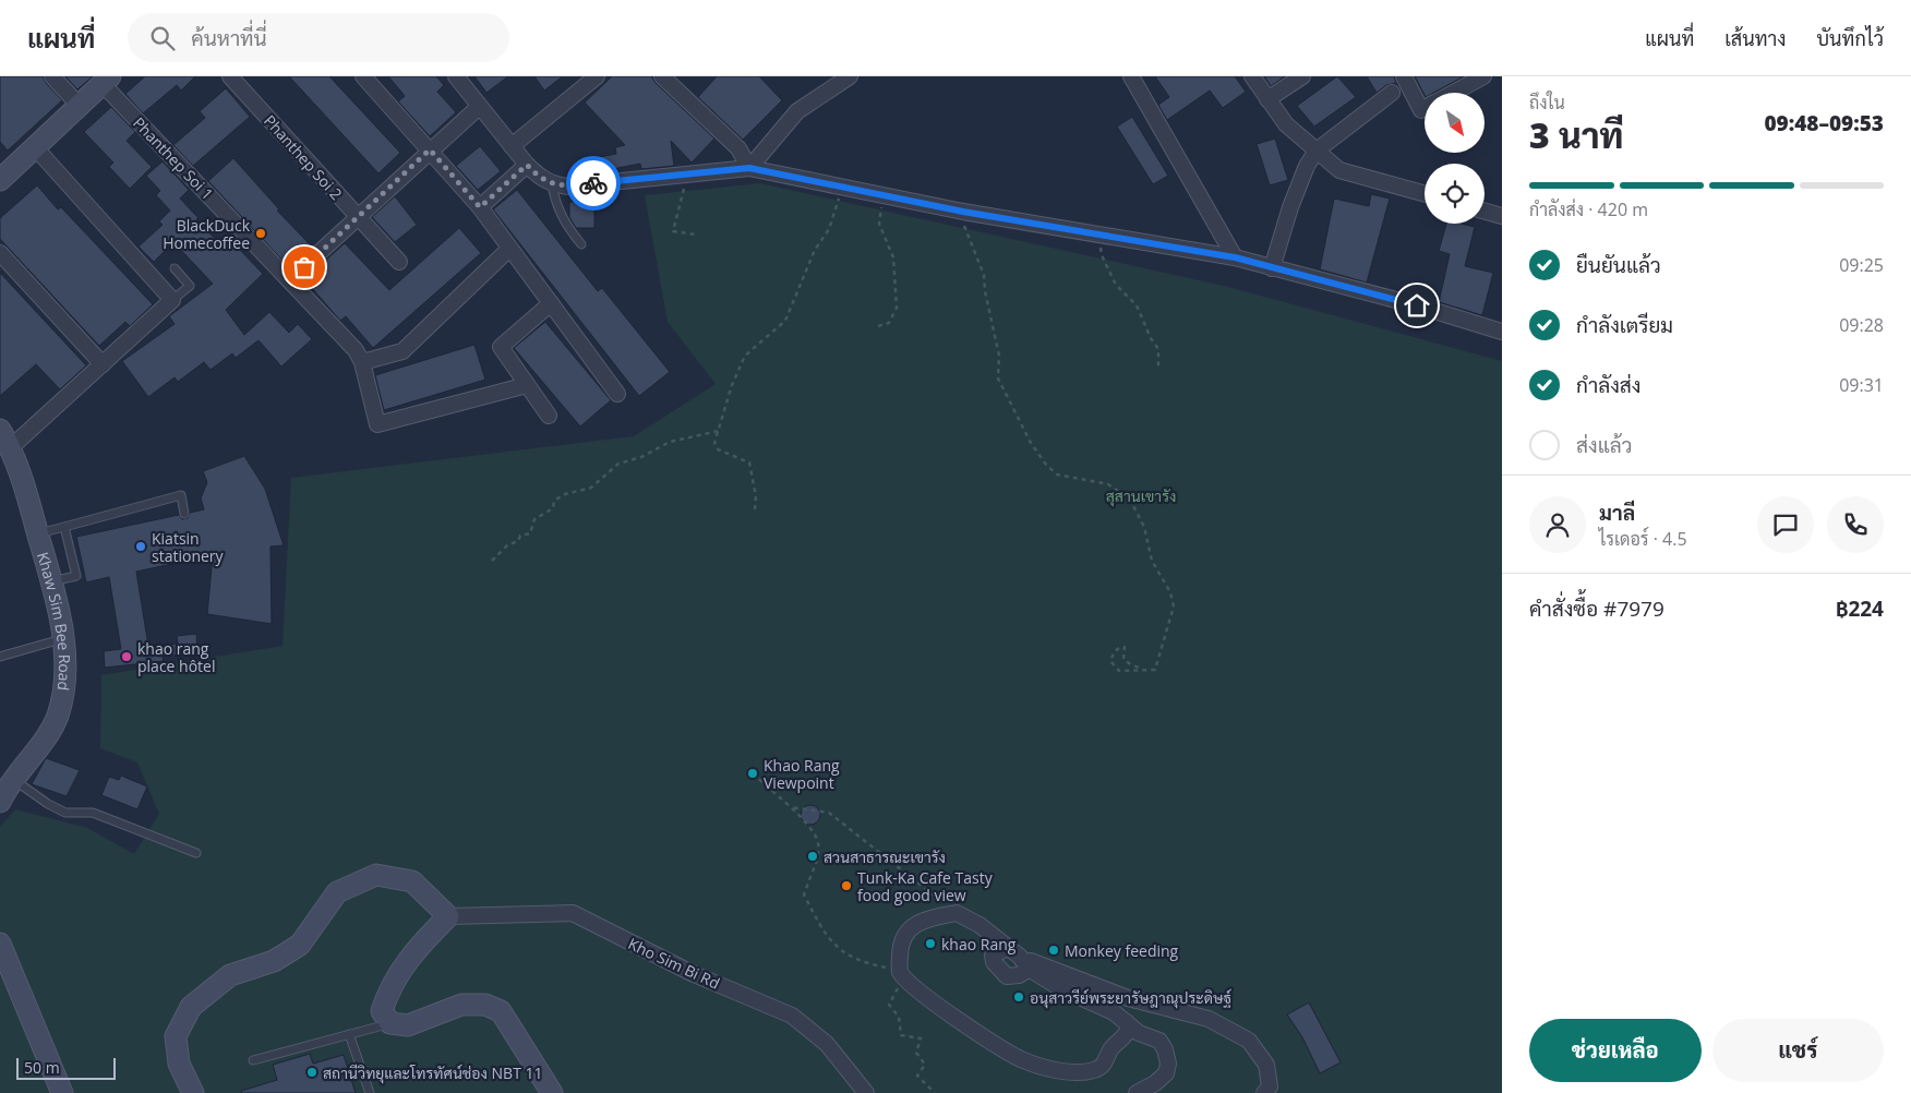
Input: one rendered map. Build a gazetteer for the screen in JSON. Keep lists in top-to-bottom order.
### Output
{
  "streets": {
    "street": [
      "Phanthep Soi 2",
      "Phanthep Soi 1",
      "Khaw Sim Bee Road",
      "Kho Sim Bi Rd"
    ]
  },
  "parks": ["สุสานเขารัง"],
  "places": [
    "BlackDuck Homecoffee",
    "Kiatsin stationery",
    "khao rang place hôtel",
    "Khao Rang Viewpoint",
    "สวนสาธารณะเขารัง",
    "Tunk-Ka Cafe Tasty food good view",
    "khao Rang",
    "Monkey feeding",
    "อนุสาวรีย์พระยารัษฎาณุประดิษฐ์",
    "สถานีวิทยุและโทรทัศน์ช่อง NBT 11"
  ],
  "scale_bar": "50 m",
  "north": "bottom right",
  "page": {
    "header": "แผนที่",
    "search": "ค้นหาที่นี่",
    "nav": ["แผนที่", "เส้นทาง", "บันทึกไว้"],
    "heading": ["3 นาที", "ถึงใน", "09:48–09:53"],
    "panel": [
      "มาลี",
      "ไรเดอร์ · 4.5",
      "คำสั่งซื้อ #7979",
      "฿224"
    ],
    "bar": "กำลังส่ง · 420 m",
    "list": [
      ["ยืนยันแล้ว", "09:25"],
      ["กำลังเตรียม", "09:28"],
      ["กำลังส่ง", "09:31"],
      "ส่งแล้ว"
    ],
    "buttons": ["ช่วยเหลือ", "แชร์"],
    "scale": "50 m"
  }
}
